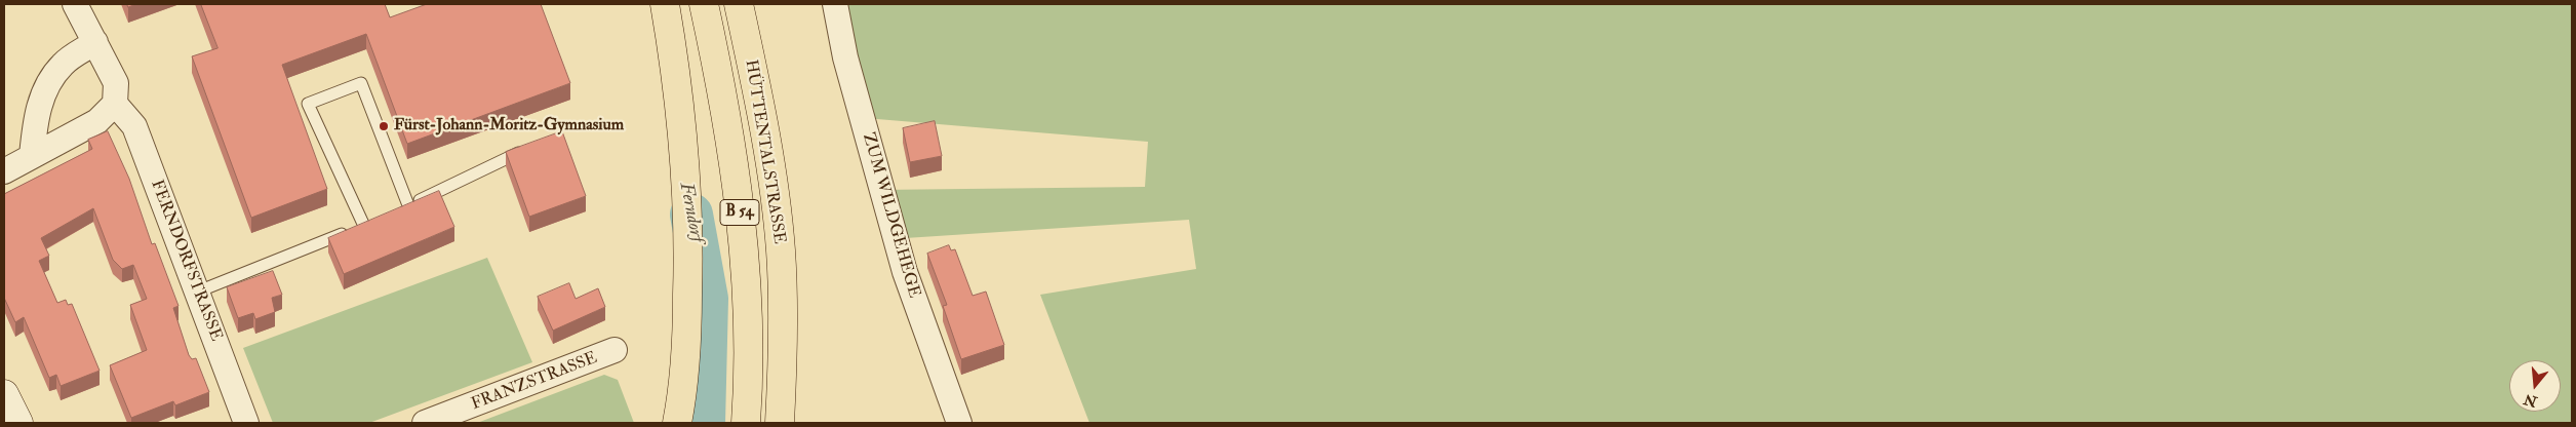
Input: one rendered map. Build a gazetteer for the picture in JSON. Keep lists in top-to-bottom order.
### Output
{
  "streets": {
    "highway": ["HÜTTENTALSTRASSE", "B 54"],
    "street": ["ZUM WILDGEHEGE", "FERNDORFSTRASSE", "FRANZSTRASSE"]
  },
  "water": ["Ferndorf"],
  "places": ["Fürst-Johann-Moritz-Gymnasium"],
  "north": "bottom"
}
